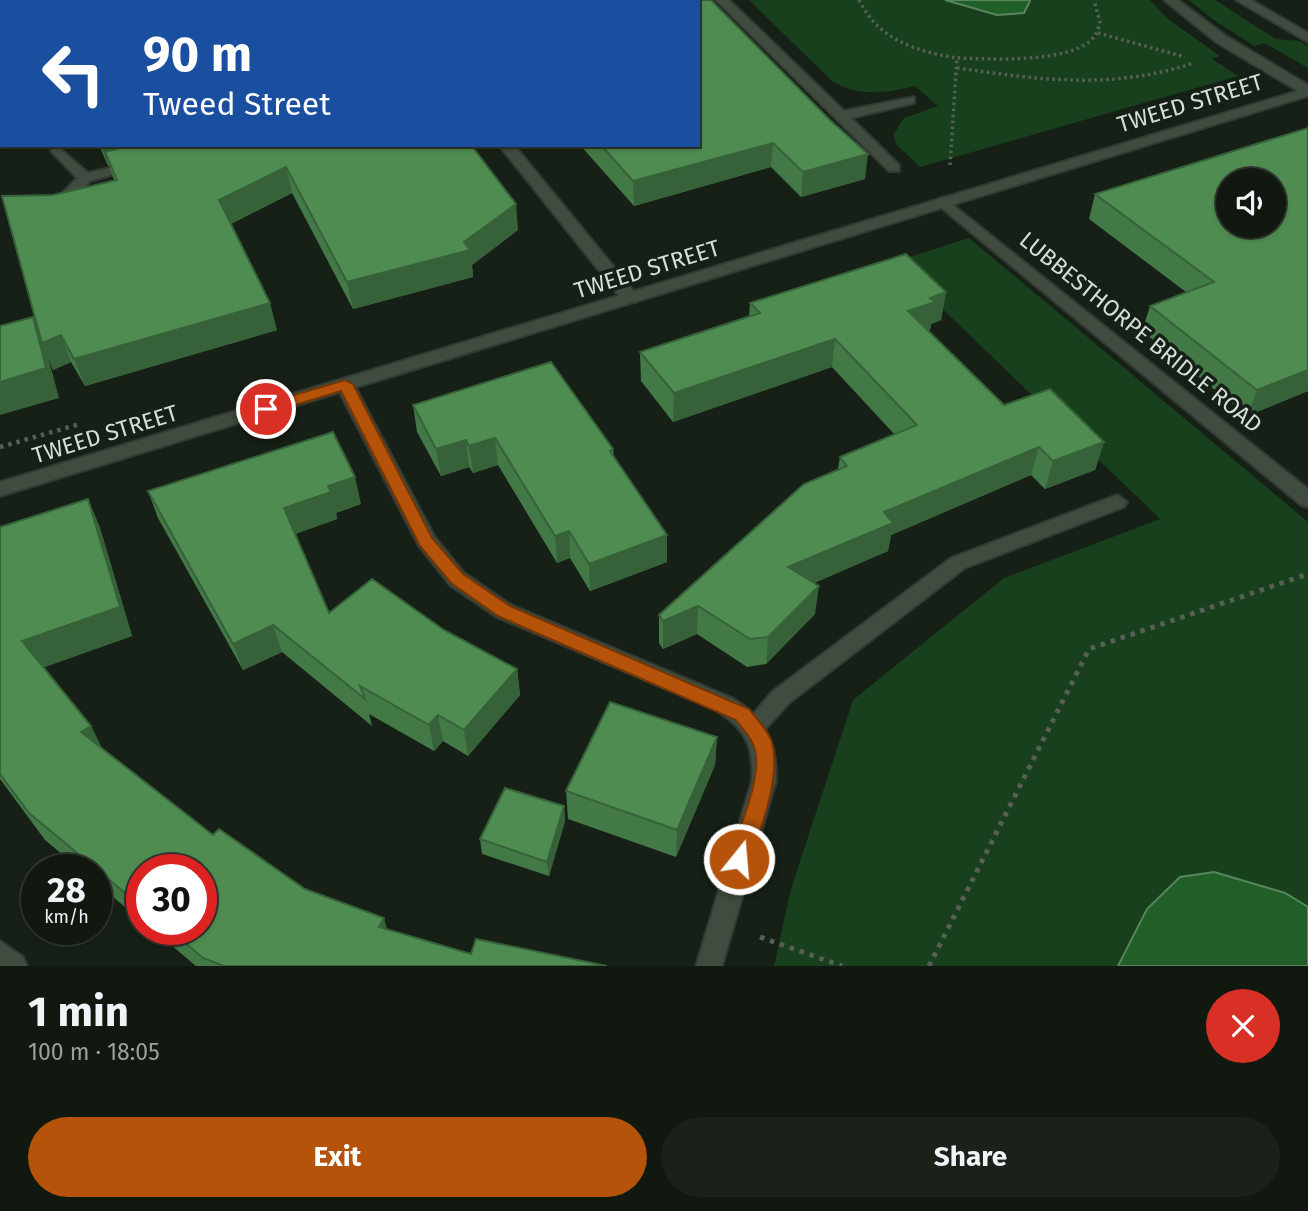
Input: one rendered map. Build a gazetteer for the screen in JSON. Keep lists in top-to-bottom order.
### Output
{
  "streets": {
    "street": ["TWEED STREET", "LUBBESTHORPE BRIDLE ROAD"]
  },
  "crossings": [
    ["TWEED STREET", "LUBBESTHORPE BRIDLE ROAD"]
  ],
  "page": {
    "turn": ["90 m", "Tweed Street"],
    "speed": "28 km/h",
    "limit": "30",
    "heading": ["1 min", "100 m · 18:05"],
    "buttons": ["Exit", "Share"]
  }
}
